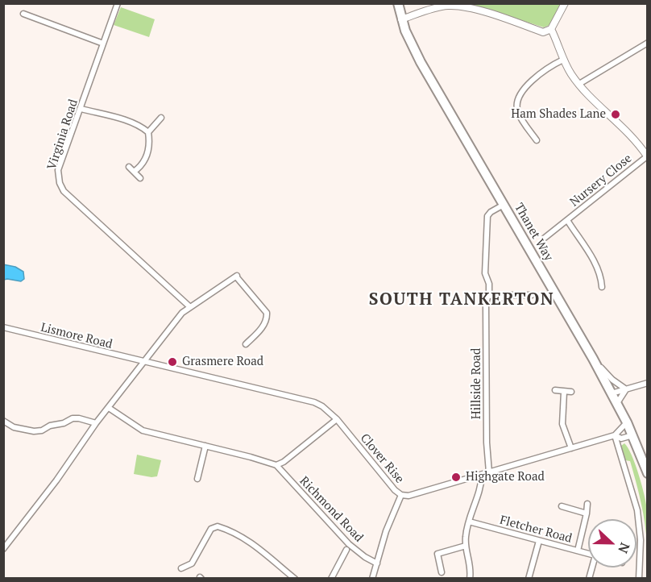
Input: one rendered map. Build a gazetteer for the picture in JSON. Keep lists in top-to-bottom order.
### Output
{
  "streets": {
    "main road": ["Thanet Way"],
    "street": [
      "Virginia Road",
      "Nursery Close",
      "Lismore Road",
      "Hillside Road",
      "Clover Rise",
      "Richmond Road",
      "Fletcher Road"
    ]
  },
  "crossings": [
    ["Thanet Way", "Hillside Road"],
    ["Thanet Way", "Clover Rise"],
    ["Lismore Road", "Clover Rise"],
    ["Hillside Road", "Clover Rise"]
  ],
  "districts": ["SOUTH TANKERTON"],
  "places": ["Ham Shades Lane", "Grasmere Road", "Highgate Road"],
  "north": "right"
}
